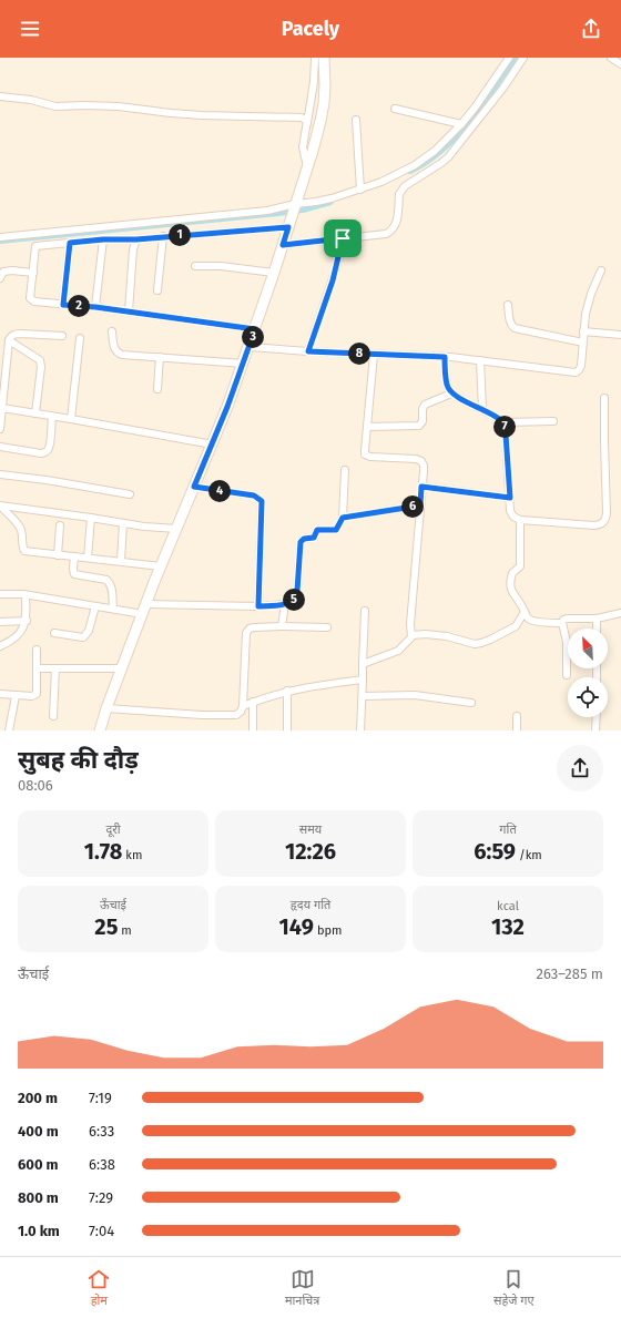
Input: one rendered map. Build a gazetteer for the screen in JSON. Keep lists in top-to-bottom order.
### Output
{
  "north": "top left",
  "page": {
    "header": "Pacely",
    "pins": [
      "1",
      "2",
      "3",
      "8",
      "7",
      "4",
      "6",
      "5"
    ],
    "heading": ["सुबह की दौड़", "08:06"],
    "stats": [
      ["दूरी", "1.78 km"],
      ["समय", "12:26"],
      ["गति", "6:59 /km"],
      ["ऊँचाई", "25 m"],
      ["हृदय गति", "149 bpm"],
      ["kcal", "132"]
    ],
    "chart": ["ऊँचाई", "263–285 m"],
    "list": [
      {
        "name": "200 m",
        "note": "7:19"
      },
      {
        "name": "400 m",
        "note": "6:33"
      },
      {
        "name": "600 m",
        "note": "6:38"
      },
      {
        "name": "800 m",
        "note": "7:29"
      },
      {
        "name": "1.0 km",
        "note": "7:04"
      }
    ],
    "tabs": ["होम", "मानचित्र", "सहेजे गए"]
  }
}
